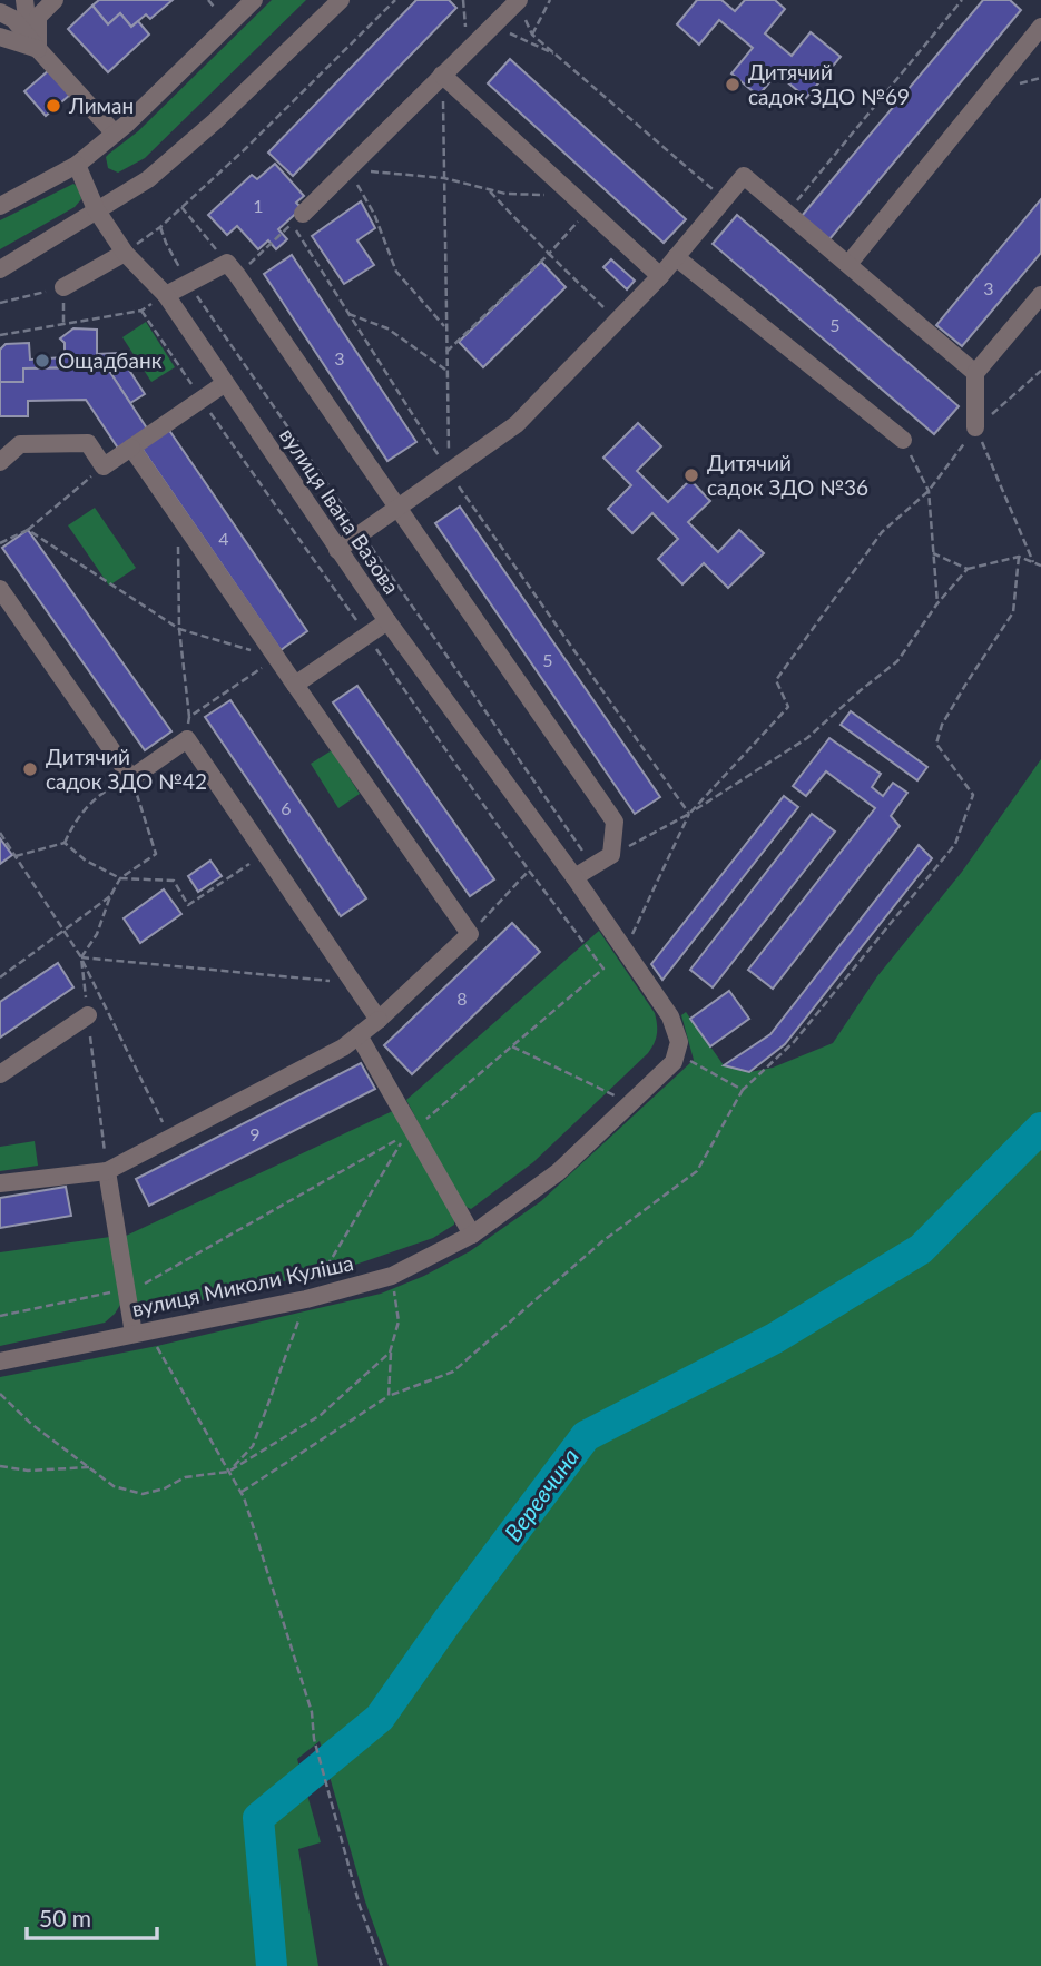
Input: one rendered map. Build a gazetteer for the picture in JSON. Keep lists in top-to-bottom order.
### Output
{
  "streets": {
    "street": ["вулиця Івана Вазова", "вулиця Миколи Куліша"]
  },
  "water": ["Веревчина"],
  "places": [
    "Дитячий садок ЗДО №69",
    "Лиман",
    "Ощадбанк",
    "Дитячий садок ЗДО №36",
    "Дитячий садок ЗДО №42"
  ],
  "house_numbers": [
    "1",
    "3",
    "5",
    "3",
    "4",
    "5",
    "6",
    "8",
    "9"
  ],
  "scale_bar": "50 m"
}
